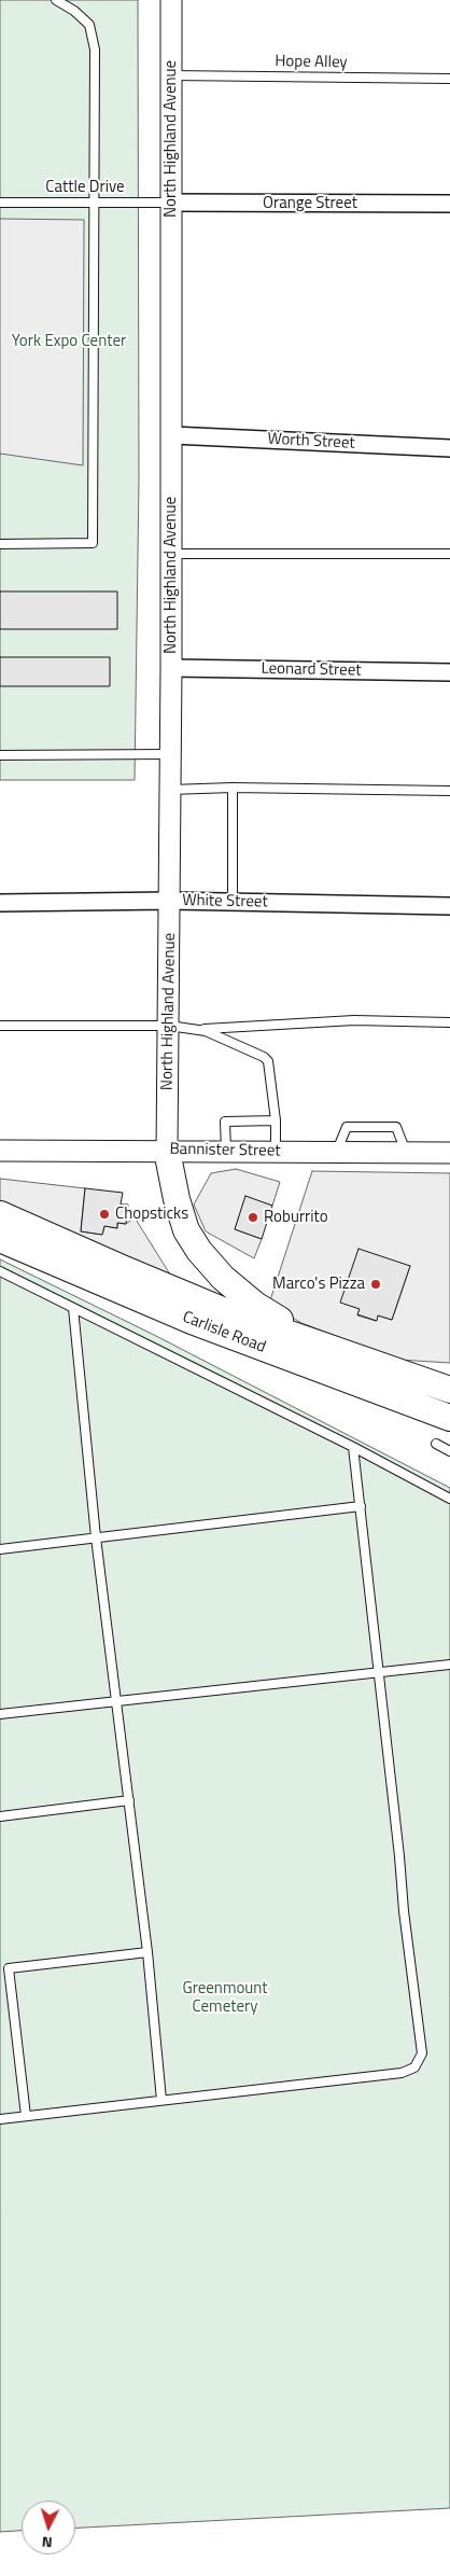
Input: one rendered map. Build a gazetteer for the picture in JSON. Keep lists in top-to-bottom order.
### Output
{
  "streets": {
    "main road": ["Carlisle Road"],
    "street": [
      "North Highland Avenue",
      "Orange Street",
      "Worth Street",
      "Leonard Street",
      "White Street",
      "Bannister Street"
    ],
    "lane": ["Hope Alley", "Cattle Drive"]
  },
  "crossings": [
    ["Hope Alley", "North Highland Avenue"],
    ["North Highland Avenue", "Cattle Drive"],
    ["North Highland Avenue", "Orange Street"],
    ["North Highland Avenue", "Worth Street"],
    ["North Highland Avenue", "Leonard Street"],
    ["North Highland Avenue", "White Street"],
    ["North Highland Avenue", "Bannister Street"],
    ["Cattle Drive", "Orange Street"]
  ],
  "parks": ["York Expo Center", "Greenmount Cemetery"],
  "places": ["Chopsticks", "Roburrito", "Marco's Pizza"],
  "north": "bottom"
}
